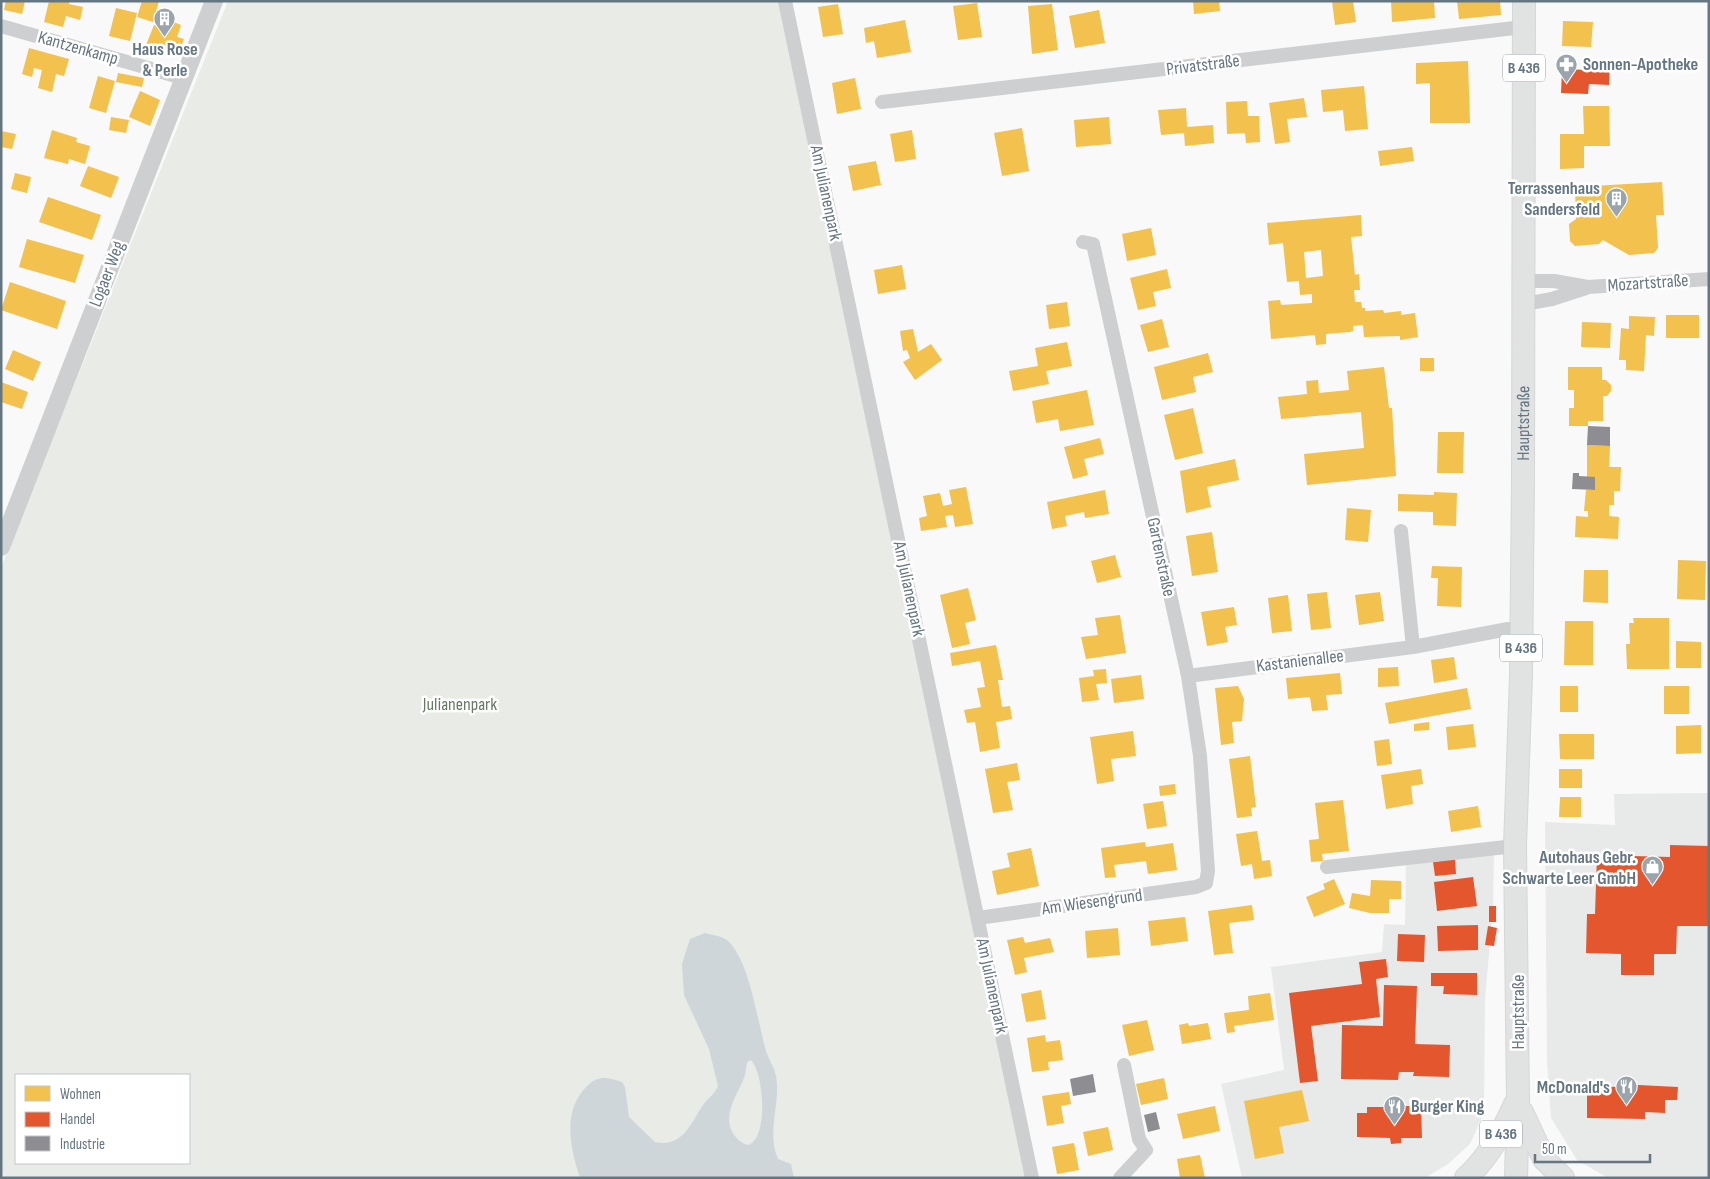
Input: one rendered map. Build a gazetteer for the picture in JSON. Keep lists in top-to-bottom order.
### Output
{
  "streets": {
    "main road": ["B 436", "Hauptstraße"],
    "street": [
      "Kantzenkamp",
      "Privatstraße",
      "Am Julianenpark",
      "Logaer Weg",
      "Mozartstraße",
      "Gartenstraße",
      "Kastanienallee",
      "Am Wiesengrund"
    ]
  },
  "crossings": [
    ["Kantzenkamp", "Logaer Weg"],
    ["Privatstraße", "Hauptstraße"],
    ["B 436", "Hauptstraße"],
    ["Am Julianenpark", "Am Wiesengrund"],
    ["Mozartstraße", "Hauptstraße"],
    ["Hauptstraße", "Kastanienallee"],
    ["Gartenstraße", "Kastanienallee"],
    ["Gartenstraße", "Am Wiesengrund"]
  ],
  "parks": ["Julianenpark"],
  "places": {
    "building": ["Haus Rose & Perle", "Terrassenhaus Sandersfeld"],
    "pharmacy": ["Sonnen-Apotheke"],
    "shop": ["Autohaus Gebr. Schwarte Leer GmbH"],
    "restaurant": ["McDonald's", "Burger King"]
  },
  "legend": ["Wohnen", "Handel", "Industrie"],
  "scale_bar": "50 m"
}
